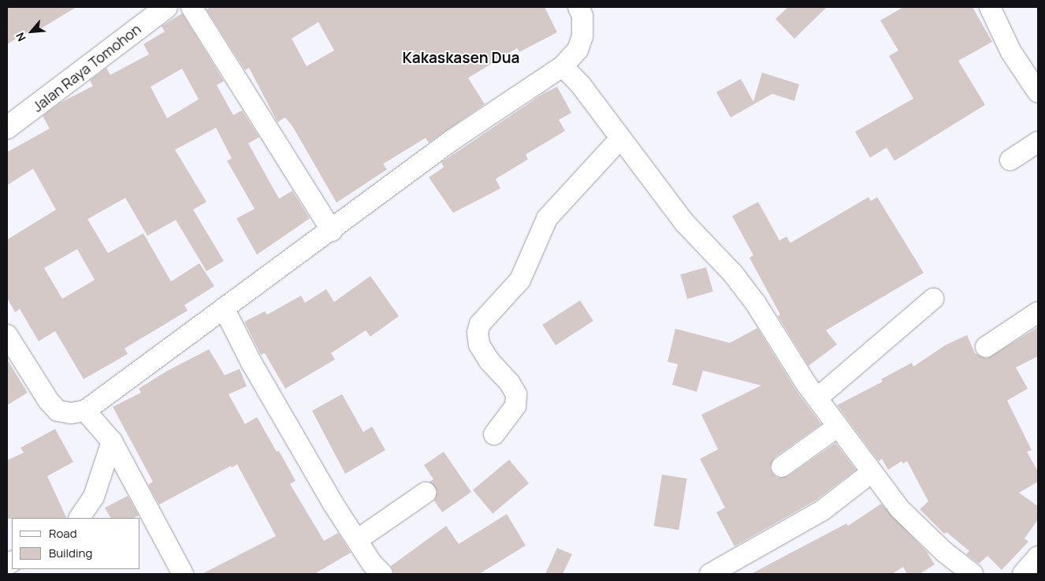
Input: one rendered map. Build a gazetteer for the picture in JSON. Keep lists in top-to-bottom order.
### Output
{
  "streets": {
    "highway": ["Jalan Raya Tomohon"]
  },
  "districts": ["Kakaskasen Dua"],
  "legend": ["Road", "Building"],
  "north": "bottom left"
}
